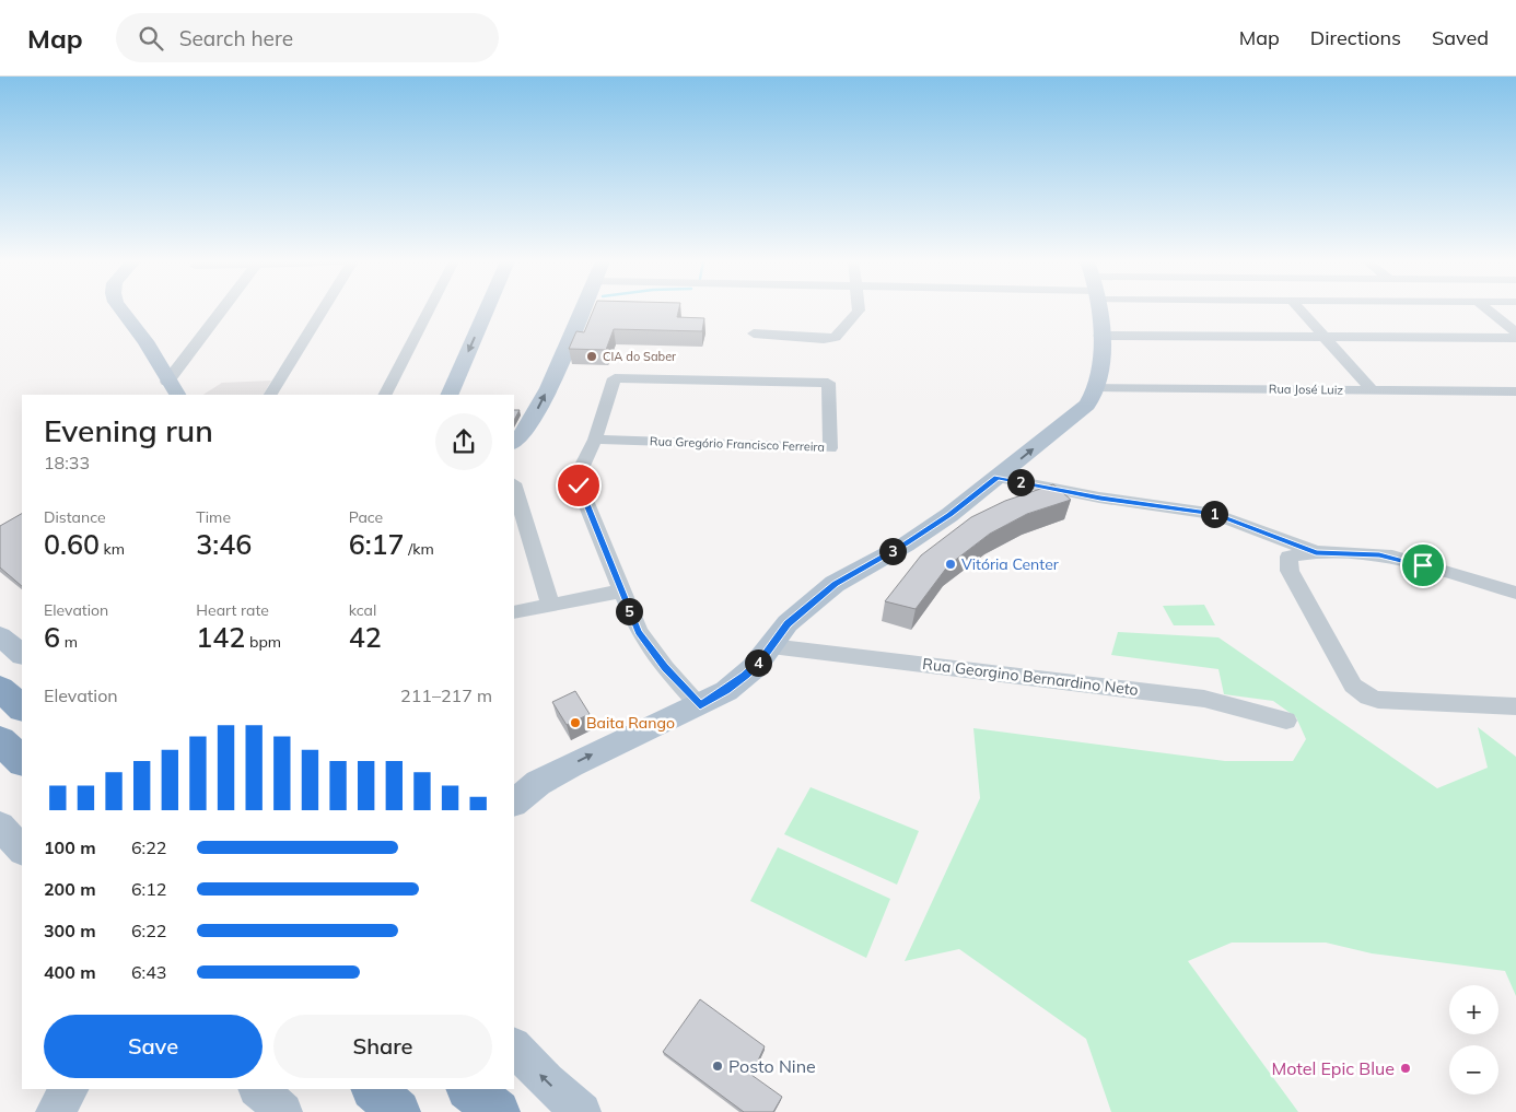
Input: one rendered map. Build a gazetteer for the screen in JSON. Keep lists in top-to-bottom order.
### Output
{
  "streets": {
    "street": ["Rua José Luiz", "Rua Gregório Francisco Ferreira", "Rua Georgino Bernardino Neto"]
  },
  "places": [
    "CIA do Saber",
    "Vitória Center",
    "Baita Rango",
    "Posto Nine",
    "Motel Epic Blue"
  ],
  "page": {
    "header": "Map",
    "search": "Search here",
    "nav": ["Map", "Directions", "Saved"],
    "heading": ["Evening run", "18:33"],
    "pins": [
      "2",
      "1",
      "3",
      "5",
      "4"
    ],
    "stats": [
      ["Distance", "0.60 km"],
      ["Time", "3:46"],
      ["Pace", "6:17 /km"],
      ["Elevation", "6 m"],
      ["Heart rate", "142 bpm"],
      ["kcal", "42"]
    ],
    "chart": ["Elevation", "211–217 m"],
    "list": [
      {
        "name": "100 m",
        "note": "6:22"
      },
      {
        "name": "200 m",
        "note": "6:12"
      },
      {
        "name": "300 m",
        "note": "6:22"
      },
      {
        "name": "400 m",
        "note": "6:43"
      }
    ],
    "map_buttons": ["+", "−"],
    "buttons": ["Save", "Share"]
  }
}
